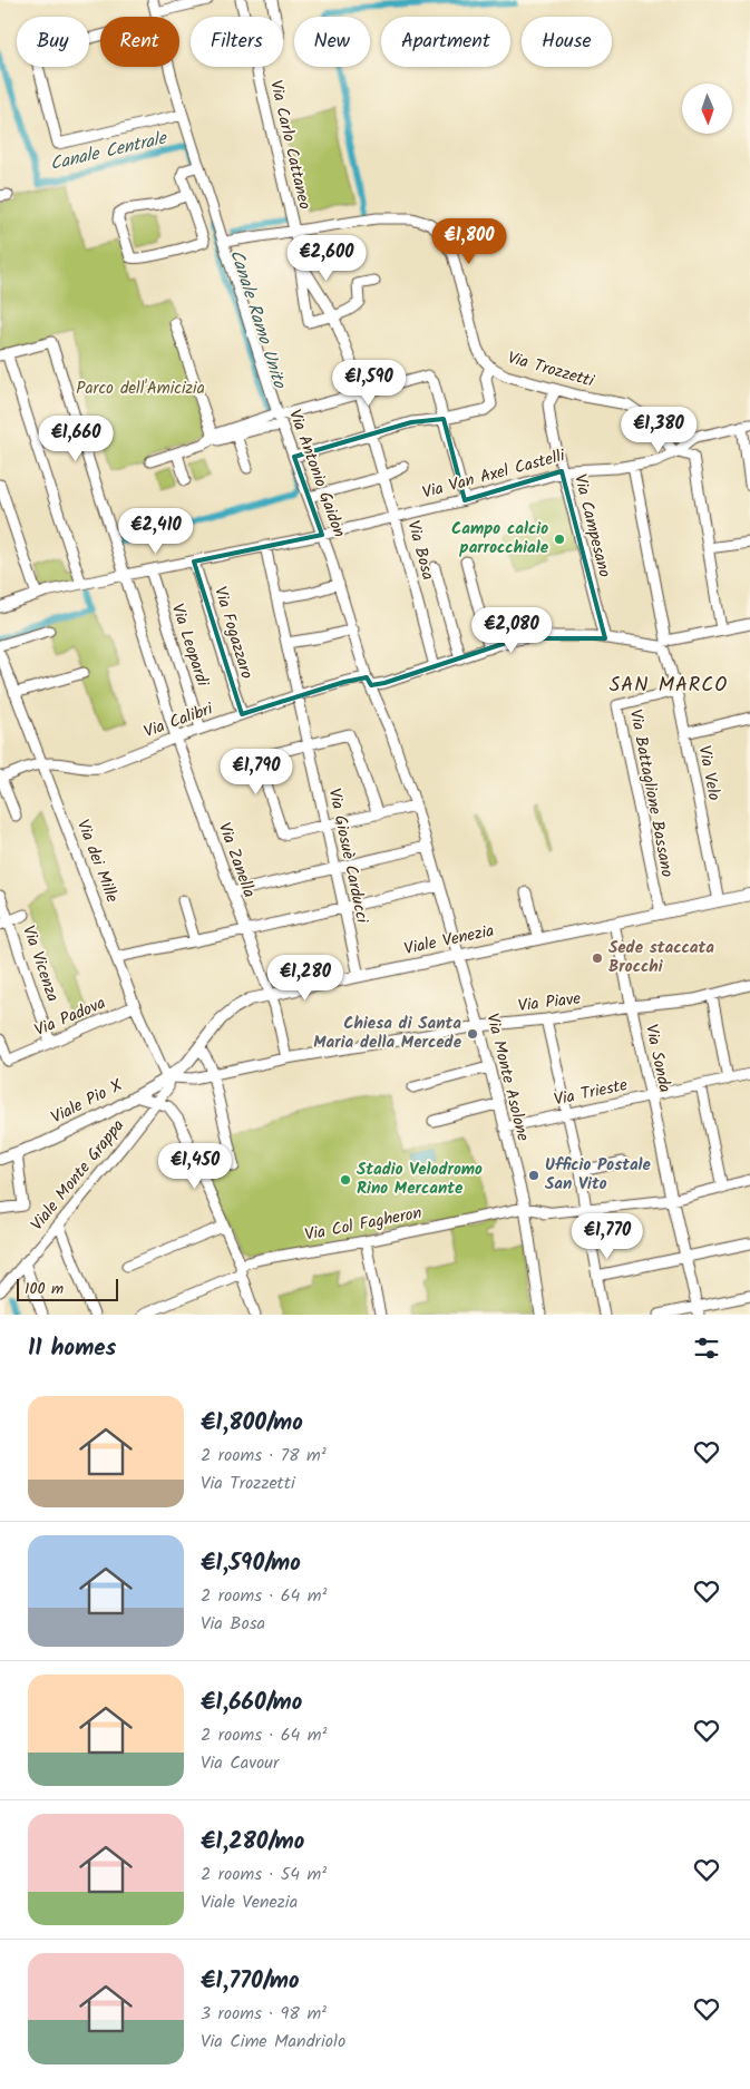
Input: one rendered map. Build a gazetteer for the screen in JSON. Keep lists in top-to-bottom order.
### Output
{
  "streets": {
    "main road": ["Viale Venezia", "Viale Pio X"],
    "street": [
      "Via Carlo Cattaneo",
      "Via Trozzetti",
      "Via Antonio Gaidon",
      "Via Van Axel Castelli",
      "Via Campesano",
      "Via Bosa",
      "Via Fogazzaro",
      "Via Leopardi",
      "Via Calibri",
      "Via Velo",
      "Via Battaglione Bassano",
      "Via Giosuè Carducci",
      "Via Zanella",
      "Via dei Mille",
      "Via Vicenza",
      "Via Piave",
      "Via Padova",
      "Via Sonda",
      "Via Monte Asolone",
      "Via Trieste",
      "Viale Monte Grappa",
      "Via Col Fagheron"
    ]
  },
  "crossings": [
    ["Via Carlo Cattaneo", "Via Trozzetti"],
    ["Via Carlo Cattaneo", "Via Bosa"],
    ["Via Trozzetti", "Via Antonio Gaidon"],
    ["Via Trozzetti", "Via Van Axel Castelli"],
    ["Via Trozzetti", "Via Campesano"],
    ["Via Trozzetti", "Via Bosa"],
    ["Via Antonio Gaidon", "Via Van Axel Castelli"],
    ["Via Antonio Gaidon", "Via Calibri"],
    ["Via Antonio Gaidon", "Viale Venezia"],
    ["Via Antonio Gaidon", "Via Monte Asolone"],
    ["Via Van Axel Castelli", "Via Campesano"],
    ["Via Van Axel Castelli", "Via Bosa"],
    ["Via Van Axel Castelli", "Via Fogazzaro"],
    ["Via Van Axel Castelli", "Via Leopardi"],
    ["Via Van Axel Castelli", "Via Velo"],
    ["Via Van Axel Castelli", "Via Giosuè Carducci"],
    ["Via Van Axel Castelli", "Via Zanella"],
    ["Via Campesano", "Via Calibri"],
    ["Via Bosa", "Via Calibri"],
    ["Via Fogazzaro", "Via Calibri"],
    ["Via Leopardi", "Via Calibri"],
    ["Via Calibri", "Via Velo"],
    ["Via Calibri", "Via Giosuè Carducci"],
    ["Via Calibri", "Via Zanella"],
    ["Via Calibri", "Via dei Mille"],
    ["Via Velo", "Via Battaglione Bassano"],
    ["Via Velo", "Viale Venezia"],
    ["Via Battaglione Bassano", "Viale Venezia"],
    ["Via Giosuè Carducci", "Viale Venezia"],
    ["Via Zanella", "Viale Venezia"],
    ["Via dei Mille", "Via Piave"],
    ["Via dei Mille", "Via Padova"],
    ["Via dei Mille", "Viale Pio X"],
    ["Via dei Mille", "Viale Monte Grappa"],
    ["Viale Venezia", "Via Sonda"],
    ["Viale Venezia", "Via Monte Asolone"],
    ["Viale Venezia", "Viale Pio X"],
    ["Via Vicenza", "Via Padova"],
    ["Via Piave", "Via Sonda"],
    ["Via Piave", "Via Monte Asolone"],
    ["Via Piave", "Viale Pio X"],
    ["Via Piave", "Viale Monte Grappa"],
    ["Via Sonda", "Via Trieste"],
    ["Via Monte Asolone", "Via Trieste"],
    ["Via Monte Asolone", "Via Col Fagheron"],
    ["Viale Pio X", "Viale Monte Grappa"]
  ],
  "districts": ["SAN MARCO"],
  "water": ["Canale Centrale", "Canale Ramo Unito"],
  "parks": ["Parco dell'Amicizia"],
  "places": [
    "Campo calcio parrocchiale",
    "Sede staccata Brocchi",
    "Chiesa di Santa Maria della Mercede",
    "Ufficio Postale San Vito",
    "Stadio Velodromo Rino Mercante"
  ],
  "scale_bar": "100 m",
  "north": "bottom",
  "page": {
    "chip": [
      "Buy",
      "Rent",
      "Filters",
      "New",
      "Apartment",
      "House"
    ],
    "price": [
      "€1,800",
      "€2,600",
      "€1,590",
      "€1,380",
      "€1,660",
      "€2,410",
      "€2,080",
      "€1,790",
      "€1,280",
      "€1,450",
      "€1,770"
    ],
    "scale": "100 m",
    "heading": "11 homes",
    "list": [
      {
        "name": "€1,800/mo",
        "note": "2 rooms · 78 m² · Via Trozzetti"
      },
      {
        "name": "€1,590/mo",
        "note": "2 rooms · 64 m² · Via Bosa"
      },
      {
        "name": "€1,660/mo",
        "note": "2 rooms · 64 m² · Via Cavour"
      },
      {
        "name": "€1,280/mo",
        "note": "2 rooms · 54 m² · Viale Venezia"
      },
      {
        "name": "€1,770/mo",
        "note": "3 rooms · 98 m² · Via Cime Mandriolo"
      }
    ]
  }
}
